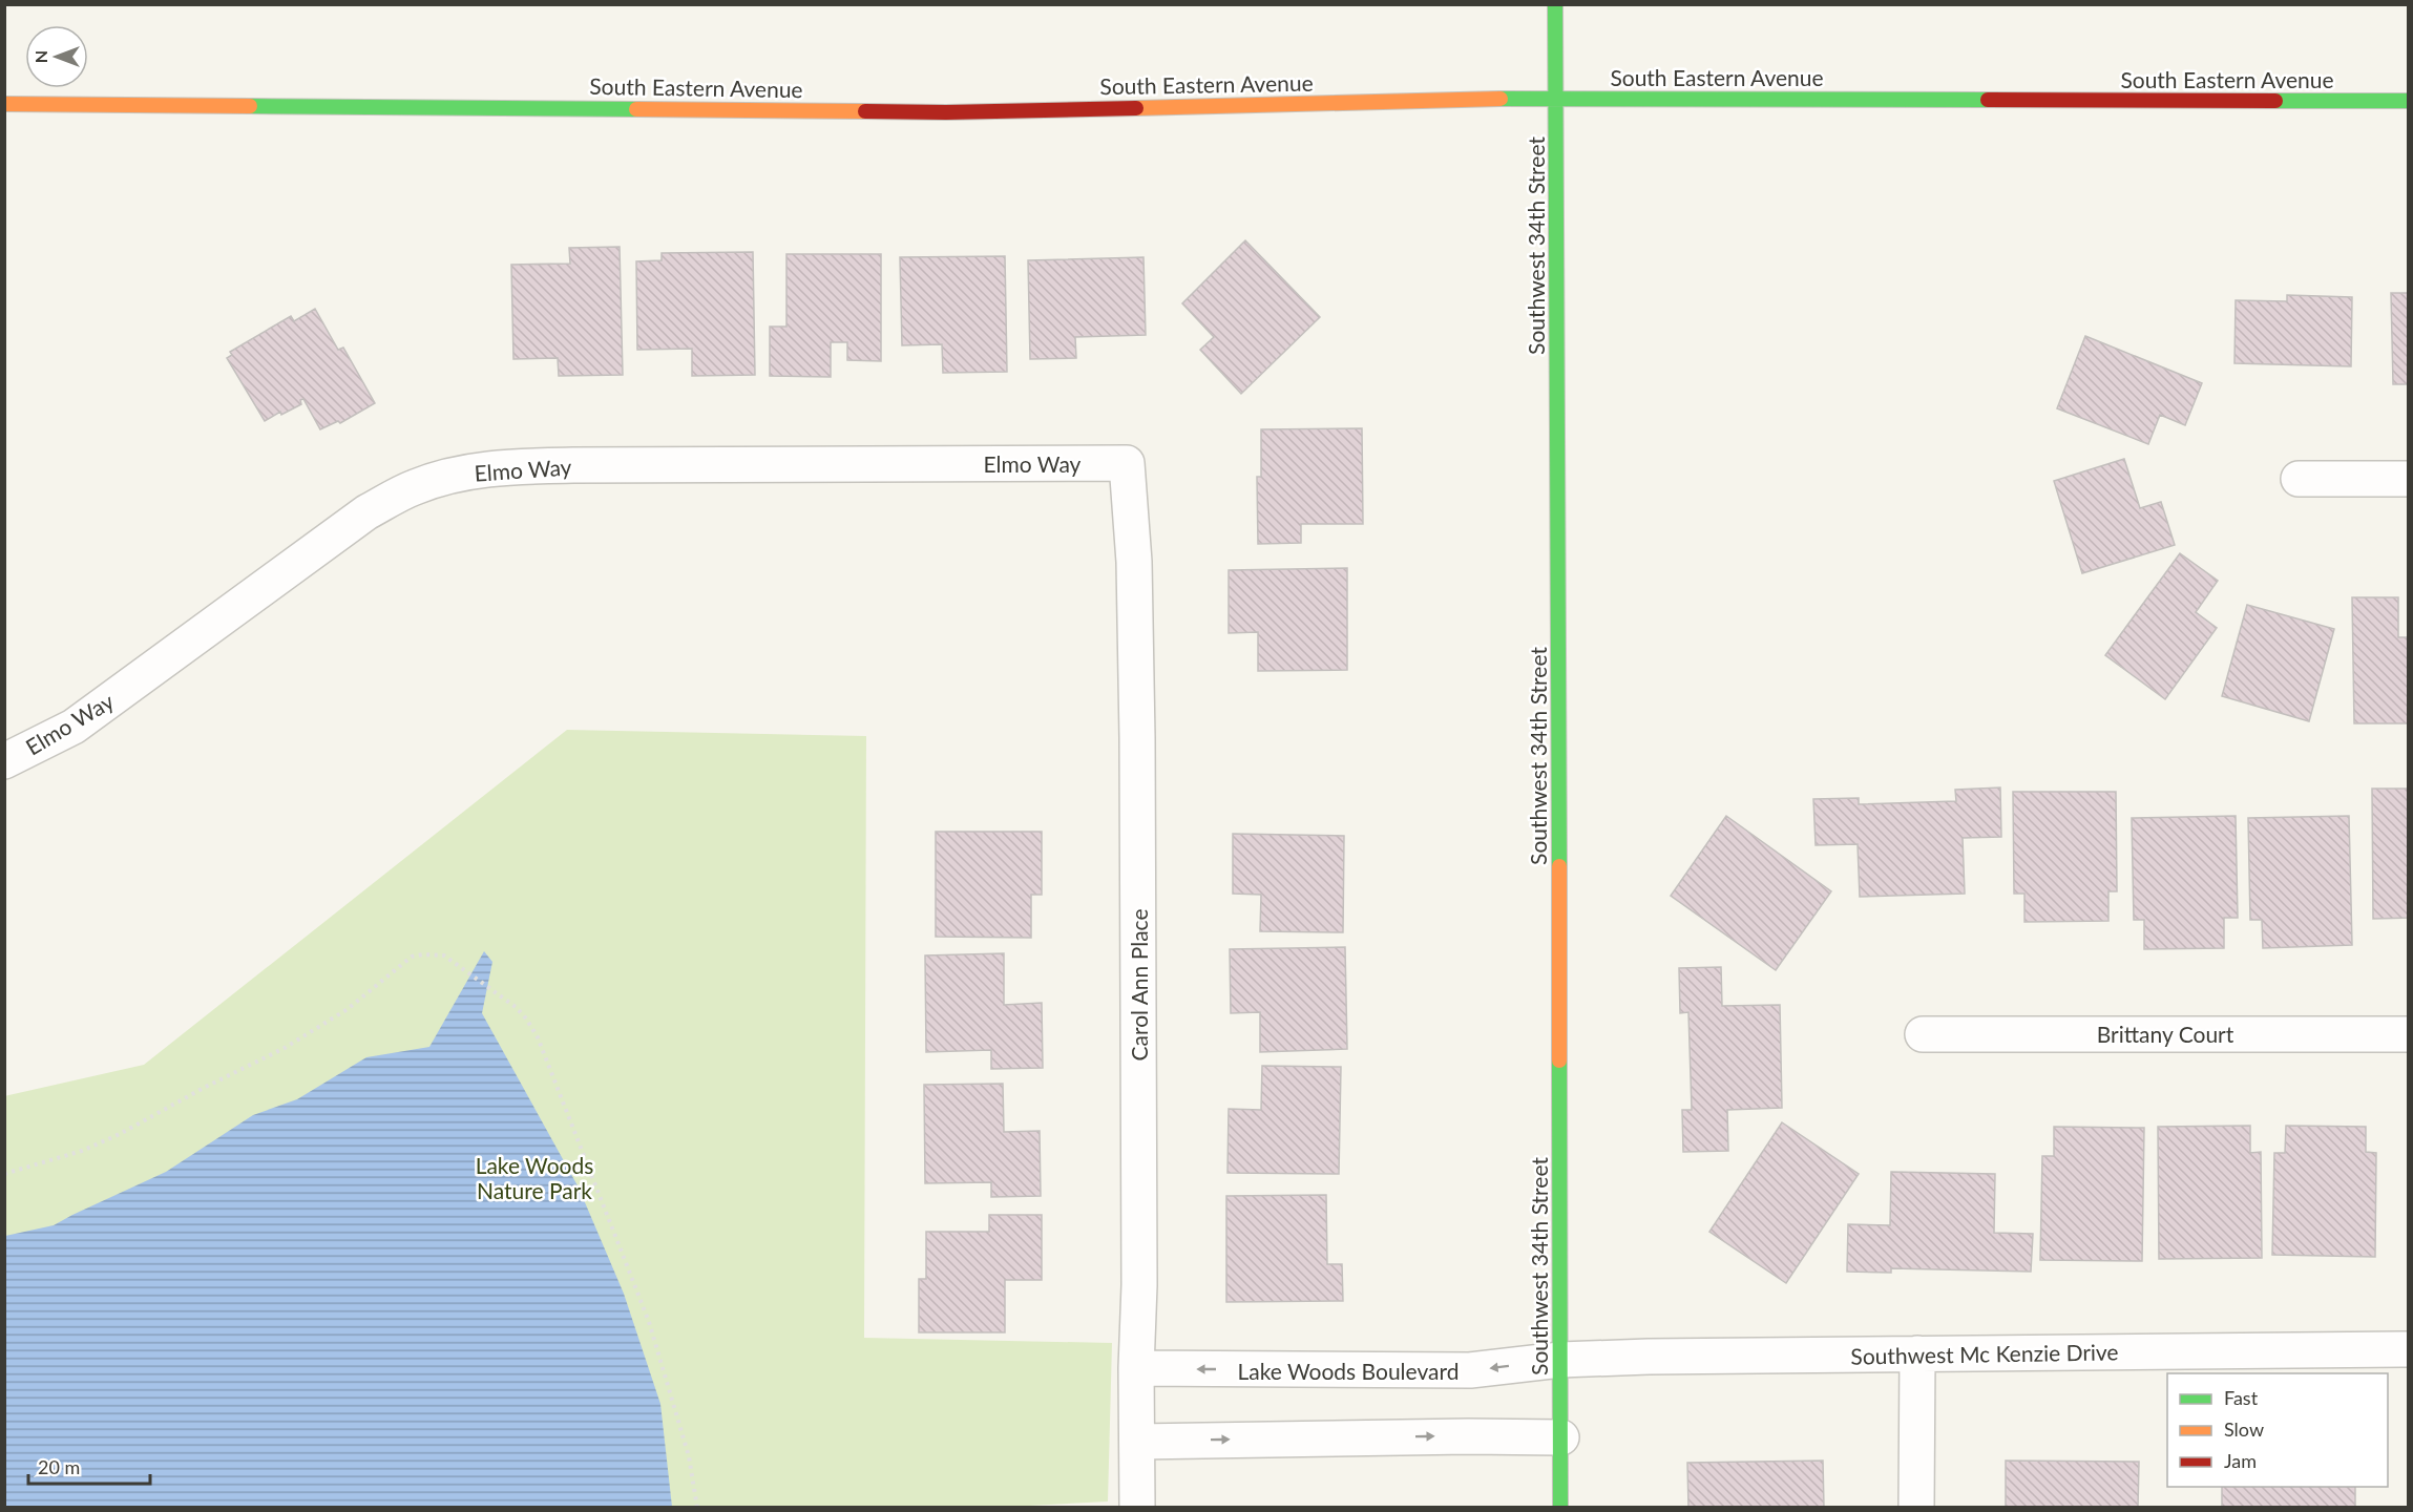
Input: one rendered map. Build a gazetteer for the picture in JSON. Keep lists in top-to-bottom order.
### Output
{
  "streets": {
    "street": [
      "South Eastern Avenue",
      "Southwest 34th Street",
      "Elmo Way",
      "Carol Ann Place",
      "Brittany Court",
      "Southwest Mc Kenzie Drive",
      "Lake Woods Boulevard"
    ]
  },
  "crossings": [
    ["South Eastern Avenue", "Southwest 34th Street"],
    ["Southwest 34th Street", "Southwest Mc Kenzie Drive"],
    ["Southwest 34th Street", "Lake Woods Boulevard"],
    ["Elmo Way", "Carol Ann Place"],
    ["Carol Ann Place", "Lake Woods Boulevard"],
    ["Southwest Mc Kenzie Drive", "Lake Woods Boulevard"]
  ],
  "parks": ["Lake Woods Nature Park"],
  "legend": ["Fast", "Slow", "Jam"],
  "scale_bar": "20 m",
  "north": "left"
}
